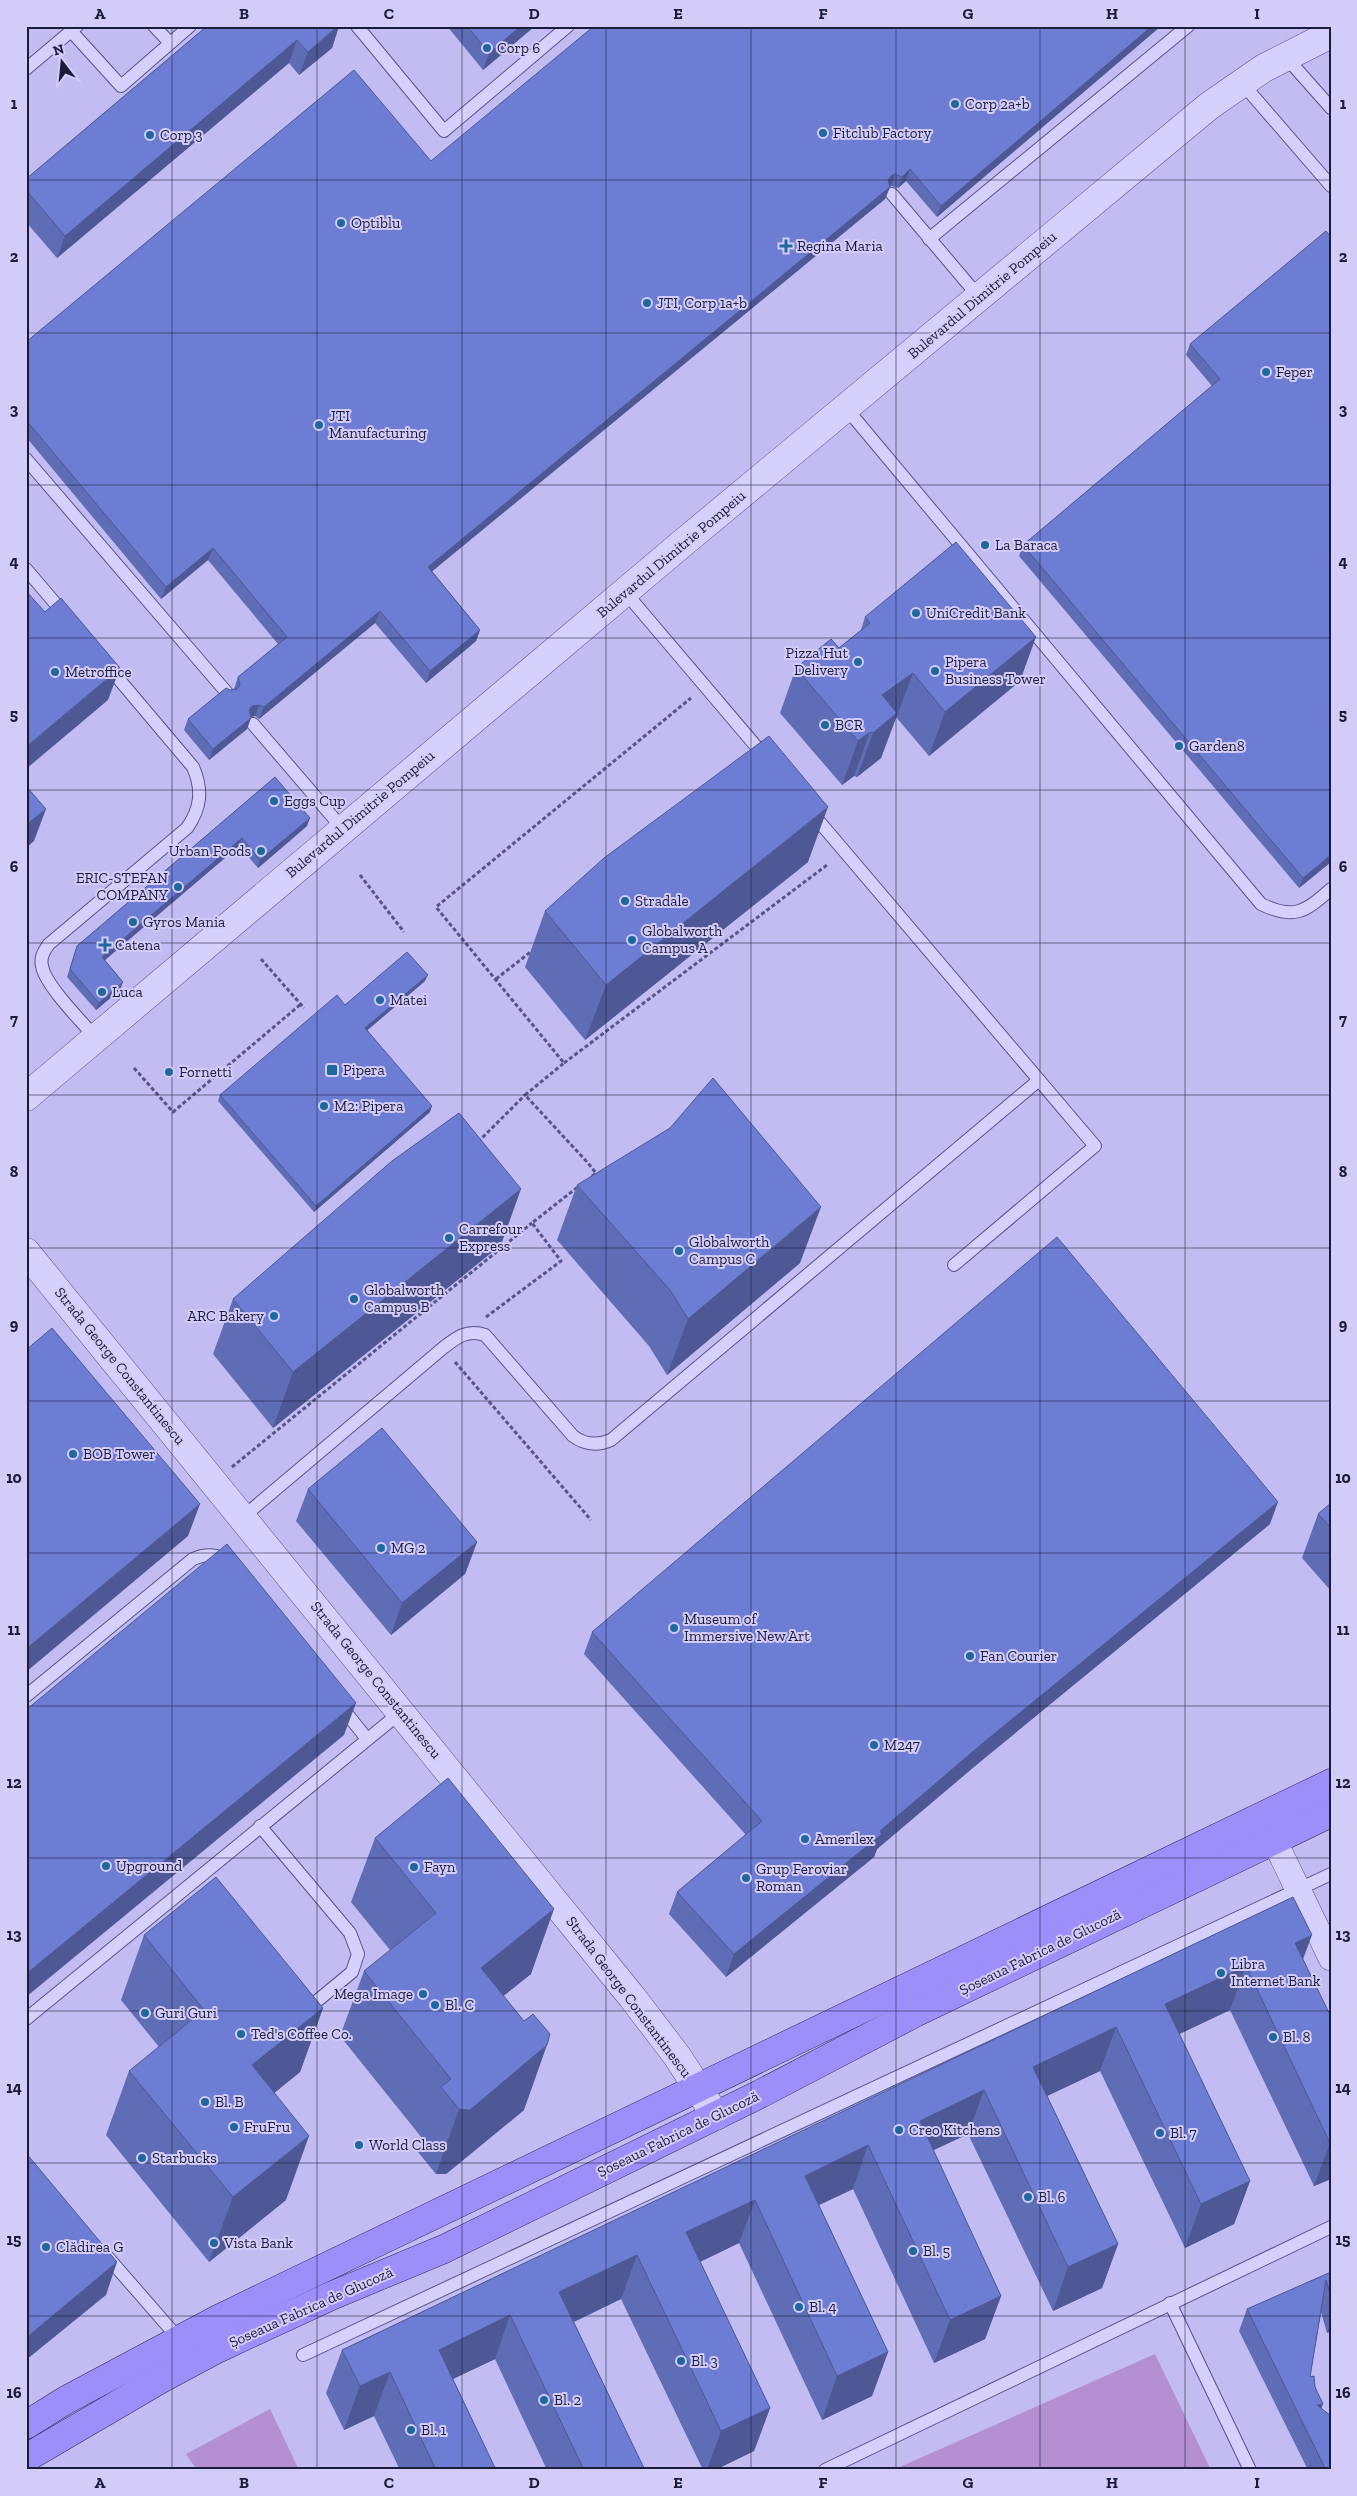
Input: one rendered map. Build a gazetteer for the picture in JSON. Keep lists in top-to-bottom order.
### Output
{
  "streets": {
    "main road": ["Șoseaua Fabrica de Glucoză"],
    "street": ["Bulevardul Dimitrie Pompeiu", "Strada George Constantinescu"]
  },
  "crossings": [
    ["Strada George Constantinescu", "Șoseaua Fabrica de Glucoză"]
  ],
  "places": {
    "other": [
      "Corp 6",
      "Corp 2a+b",
      "Fitclub Factory",
      "Corp 3",
      "Optiblu",
      "JTI, Corp 1a+b",
      "Feper",
      "JTI Manufacturing",
      "La Baraca",
      "UniCredit Bank",
      "Pizza Hut Delivery",
      "Pipera Business Tower",
      "Metroffice",
      "BCR",
      "Garden8",
      "Eggs Cup",
      "Urban Foods",
      "ERIC-STEFAN COMPANY",
      "Stradale",
      "Gyros Mania",
      "Globalworth Campus A",
      "Luca",
      "Matei",
      "Fornetti",
      "M2: Pipera",
      "Carrefour Express",
      "Globalworth Campus C",
      "Globalworth Campus B",
      "ARC Bakery",
      "BOB Tower",
      "MG 2",
      "Museum of Immersive New Art",
      "Fan Courier",
      "M247",
      "Amerilex",
      "Upground",
      "Fayn",
      "Grup Feroviar Roman",
      "Libra Internet Bank",
      "Mega Image",
      "Bl. C",
      "Guri Guri",
      "Ted's Coffee Co.",
      "Bl. 8",
      "Bl. B",
      "FruFru",
      "Creo Kitchens",
      "Bl. 7",
      "World Class",
      "Starbucks",
      "Bl. 6",
      "Vista Bank",
      "Clădirea G",
      "Bl. 5",
      "Bl. 4",
      "Bl. 3",
      "Bl. 2",
      "Bl. 1"
    ],
    "health": ["Regina Maria", "Catena"],
    "transit": ["Pipera"]
  },
  "north": "top",
  "grid": {
    "columns": [
      "A",
      "B",
      "C",
      "D",
      "E",
      "F",
      "G",
      "H",
      "I"
    ],
    "rows": [
      "1",
      "2",
      "3",
      "4",
      "5",
      "6",
      "7",
      "8",
      "9",
      "10",
      "11",
      "12",
      "13",
      "14",
      "15",
      "16"
    ]
  }
}
